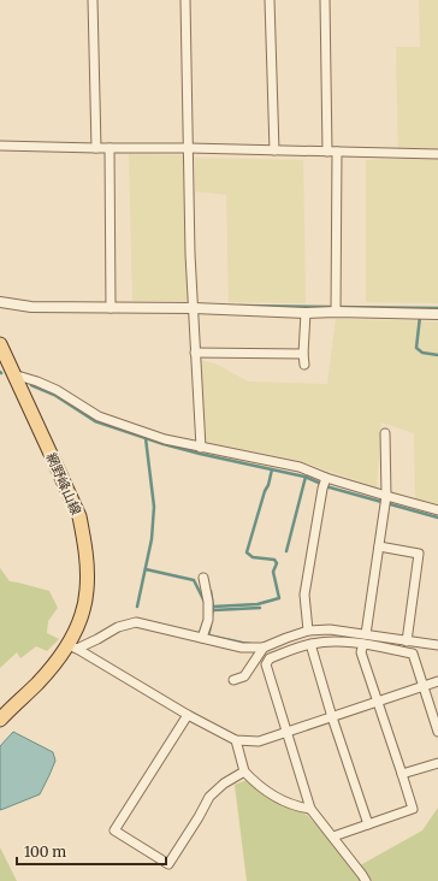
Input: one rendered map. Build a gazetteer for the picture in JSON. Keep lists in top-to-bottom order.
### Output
{
  "streets": {
    "main road": ["網野峰山線"]
  },
  "scale_bar": "100 m"
}
